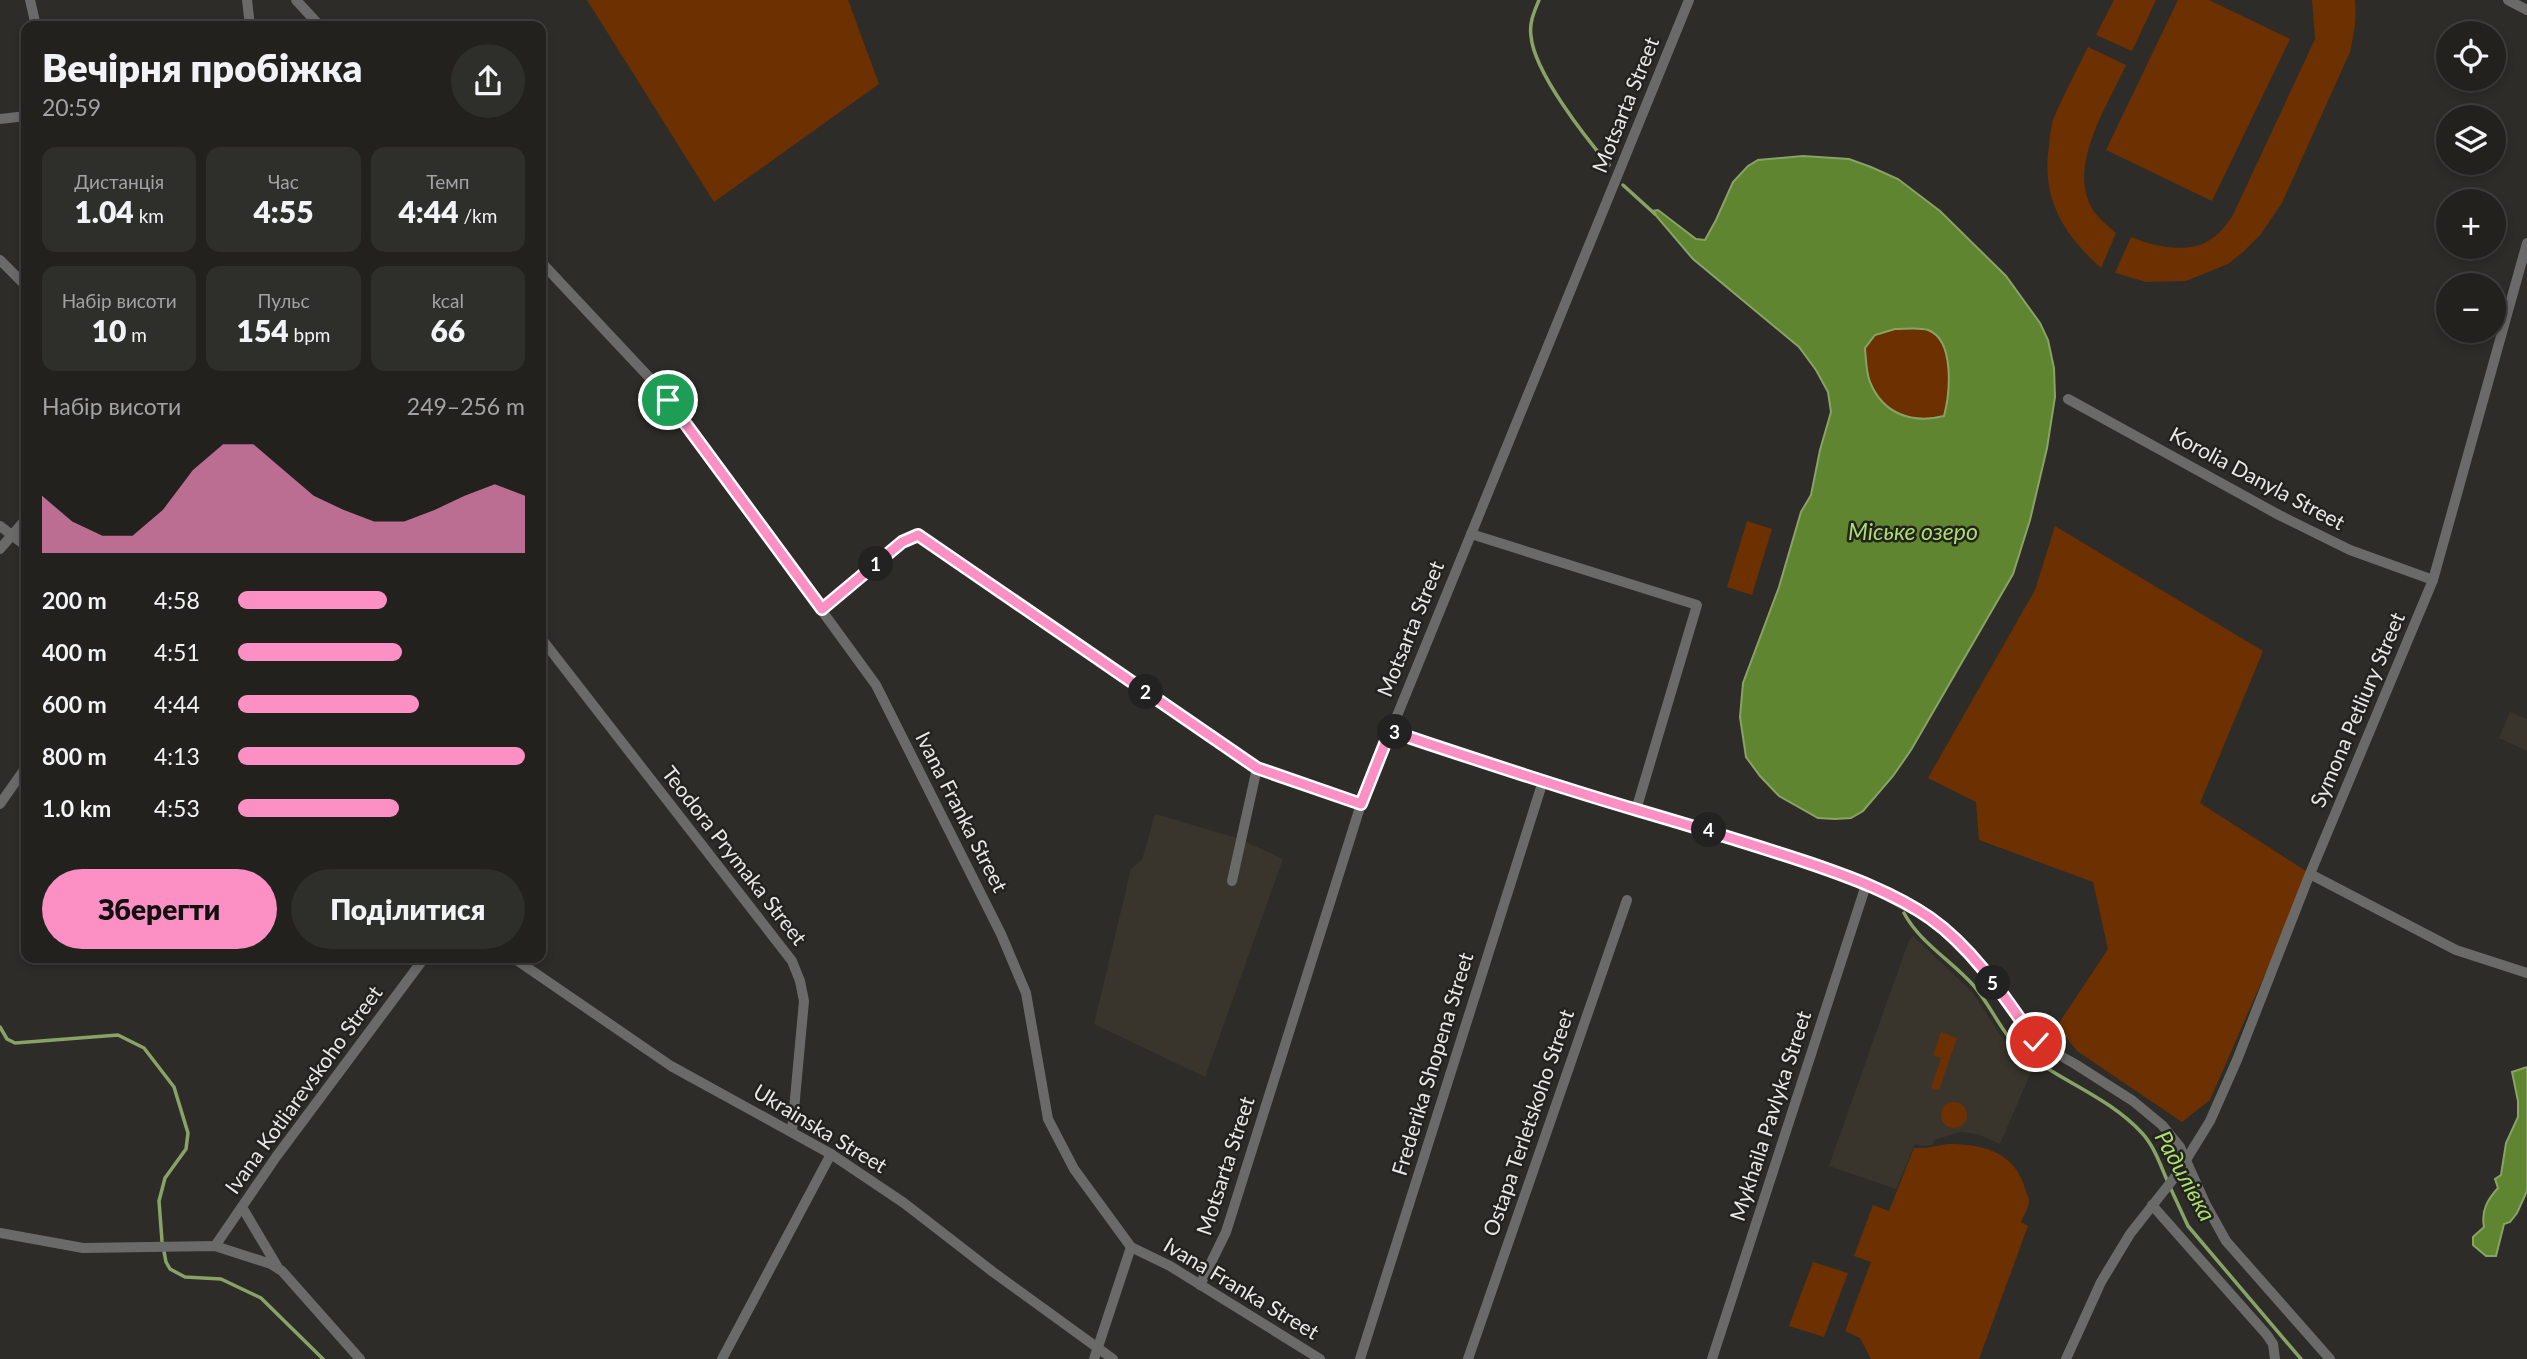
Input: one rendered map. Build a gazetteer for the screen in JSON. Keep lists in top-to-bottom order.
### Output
{
  "streets": {
    "street": [
      "Motsarta Street",
      "Korolia Danyla Street",
      "Symona Petliury Street",
      "Ivana Franka Street",
      "Teodora Prymaka Street",
      "Frederika Shopena Street",
      "Ivana Kotliarevskoho Street",
      "Mykhaila Pavlyka Street",
      "Ostapa Terletskoho Street",
      "Ukrainska Street"
    ]
  },
  "crossings": [
    ["Motsarta Street", "Ivana Franka Street"],
    ["Korolia Danyla Street", "Symona Petliury Street"],
    ["Teodora Prymaka Street", "Ukrainska Street"]
  ],
  "water": ["Міське озеро", "Радилівка"],
  "page": {
    "map_buttons": ["+", "−"],
    "heading": ["Вечірня пробіжка", "20:59"],
    "stats": [
      ["Дистанція", "1.04 km"],
      ["Час", "4:55"],
      ["Темп", "4:44 /km"],
      ["Набір висоти", "10 m"],
      ["Пульс", "154 bpm"],
      ["kcal", "66"]
    ],
    "chart": ["Набір висоти", "249–256 m"],
    "pins": [
      "1",
      "2",
      "3",
      "4",
      "5"
    ],
    "list": [
      {
        "name": "200 m",
        "note": "4:58"
      },
      {
        "name": "400 m",
        "note": "4:51"
      },
      {
        "name": "600 m",
        "note": "4:44"
      },
      {
        "name": "800 m",
        "note": "4:13"
      },
      {
        "name": "1.0 km",
        "note": "4:53"
      }
    ],
    "buttons": ["Зберегти", "Поділитися"]
  }
}
